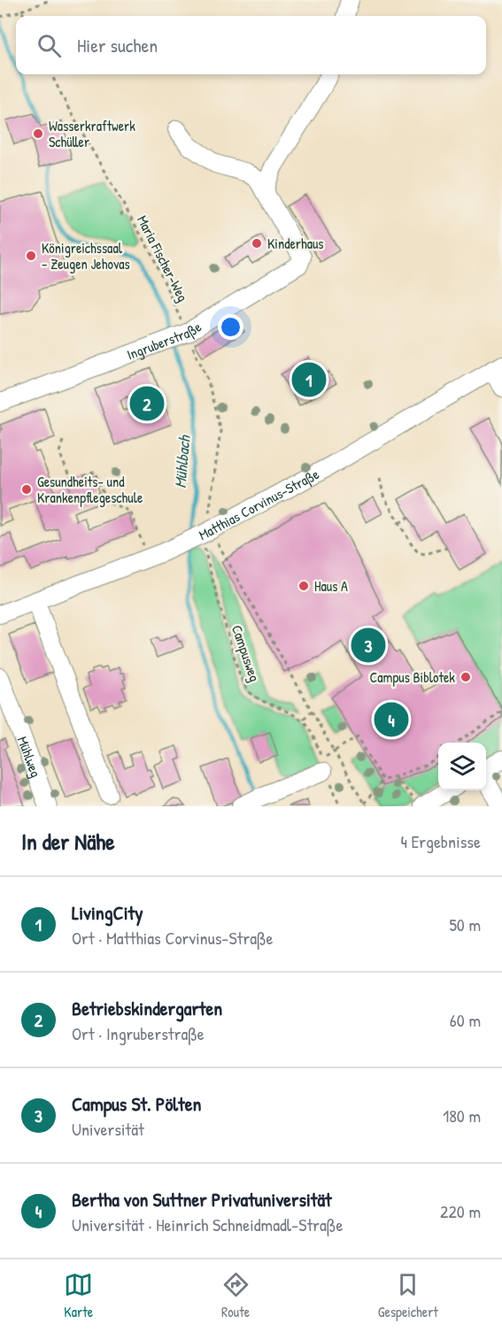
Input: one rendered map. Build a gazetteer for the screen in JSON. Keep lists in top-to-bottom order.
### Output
{
  "streets": {
    "street": ["Ingruberstraße", "Matthias Corvinus-Straße", "Mühlweg"],
    "path": ["Maria Fischer-Weg", "Campusweg"]
  },
  "crossings": [
    ["Maria Fischer-Weg", "Ingruberstraße"],
    ["Maria Fischer-Weg", "Matthias Corvinus-Straße"],
    ["Maria Fischer-Weg", "Campusweg"],
    ["Matthias Corvinus-Straße", "Campusweg"]
  ],
  "water": ["Mühlbach"],
  "places": [
    "Wasserkraftwerk Schüller",
    "Kinderhaus",
    "Königreichssaal - Zeugen Jehovas",
    "Gesundheits- und Krankenpflegeschule",
    "Haus A",
    "Campus Biblotek"
  ],
  "page": {
    "search": "Hier suchen",
    "pins": [
      "1",
      "2",
      "3",
      "4"
    ],
    "heading": ["In der Nähe", "4 Ergebnisse"],
    "list": [
      {
        "mark": "1",
        "name": "LivingCity",
        "note": "Ort · Matthias Corvinus-Straße",
        "value": "50 m"
      },
      {
        "mark": "2",
        "name": "Betriebskindergarten",
        "note": "Ort · Ingruberstraße",
        "value": "60 m"
      },
      {
        "mark": "3",
        "name": "Campus St. Pölten",
        "note": "Universität",
        "value": "180 m"
      },
      {
        "mark": "4",
        "name": "Bertha von Suttner Privatuniversität",
        "note": "Universität · Heinrich Schneidmadl-Straße",
        "value": "220 m"
      }
    ],
    "nav": ["Karte", "Route", "Gespeichert"]
  }
}
